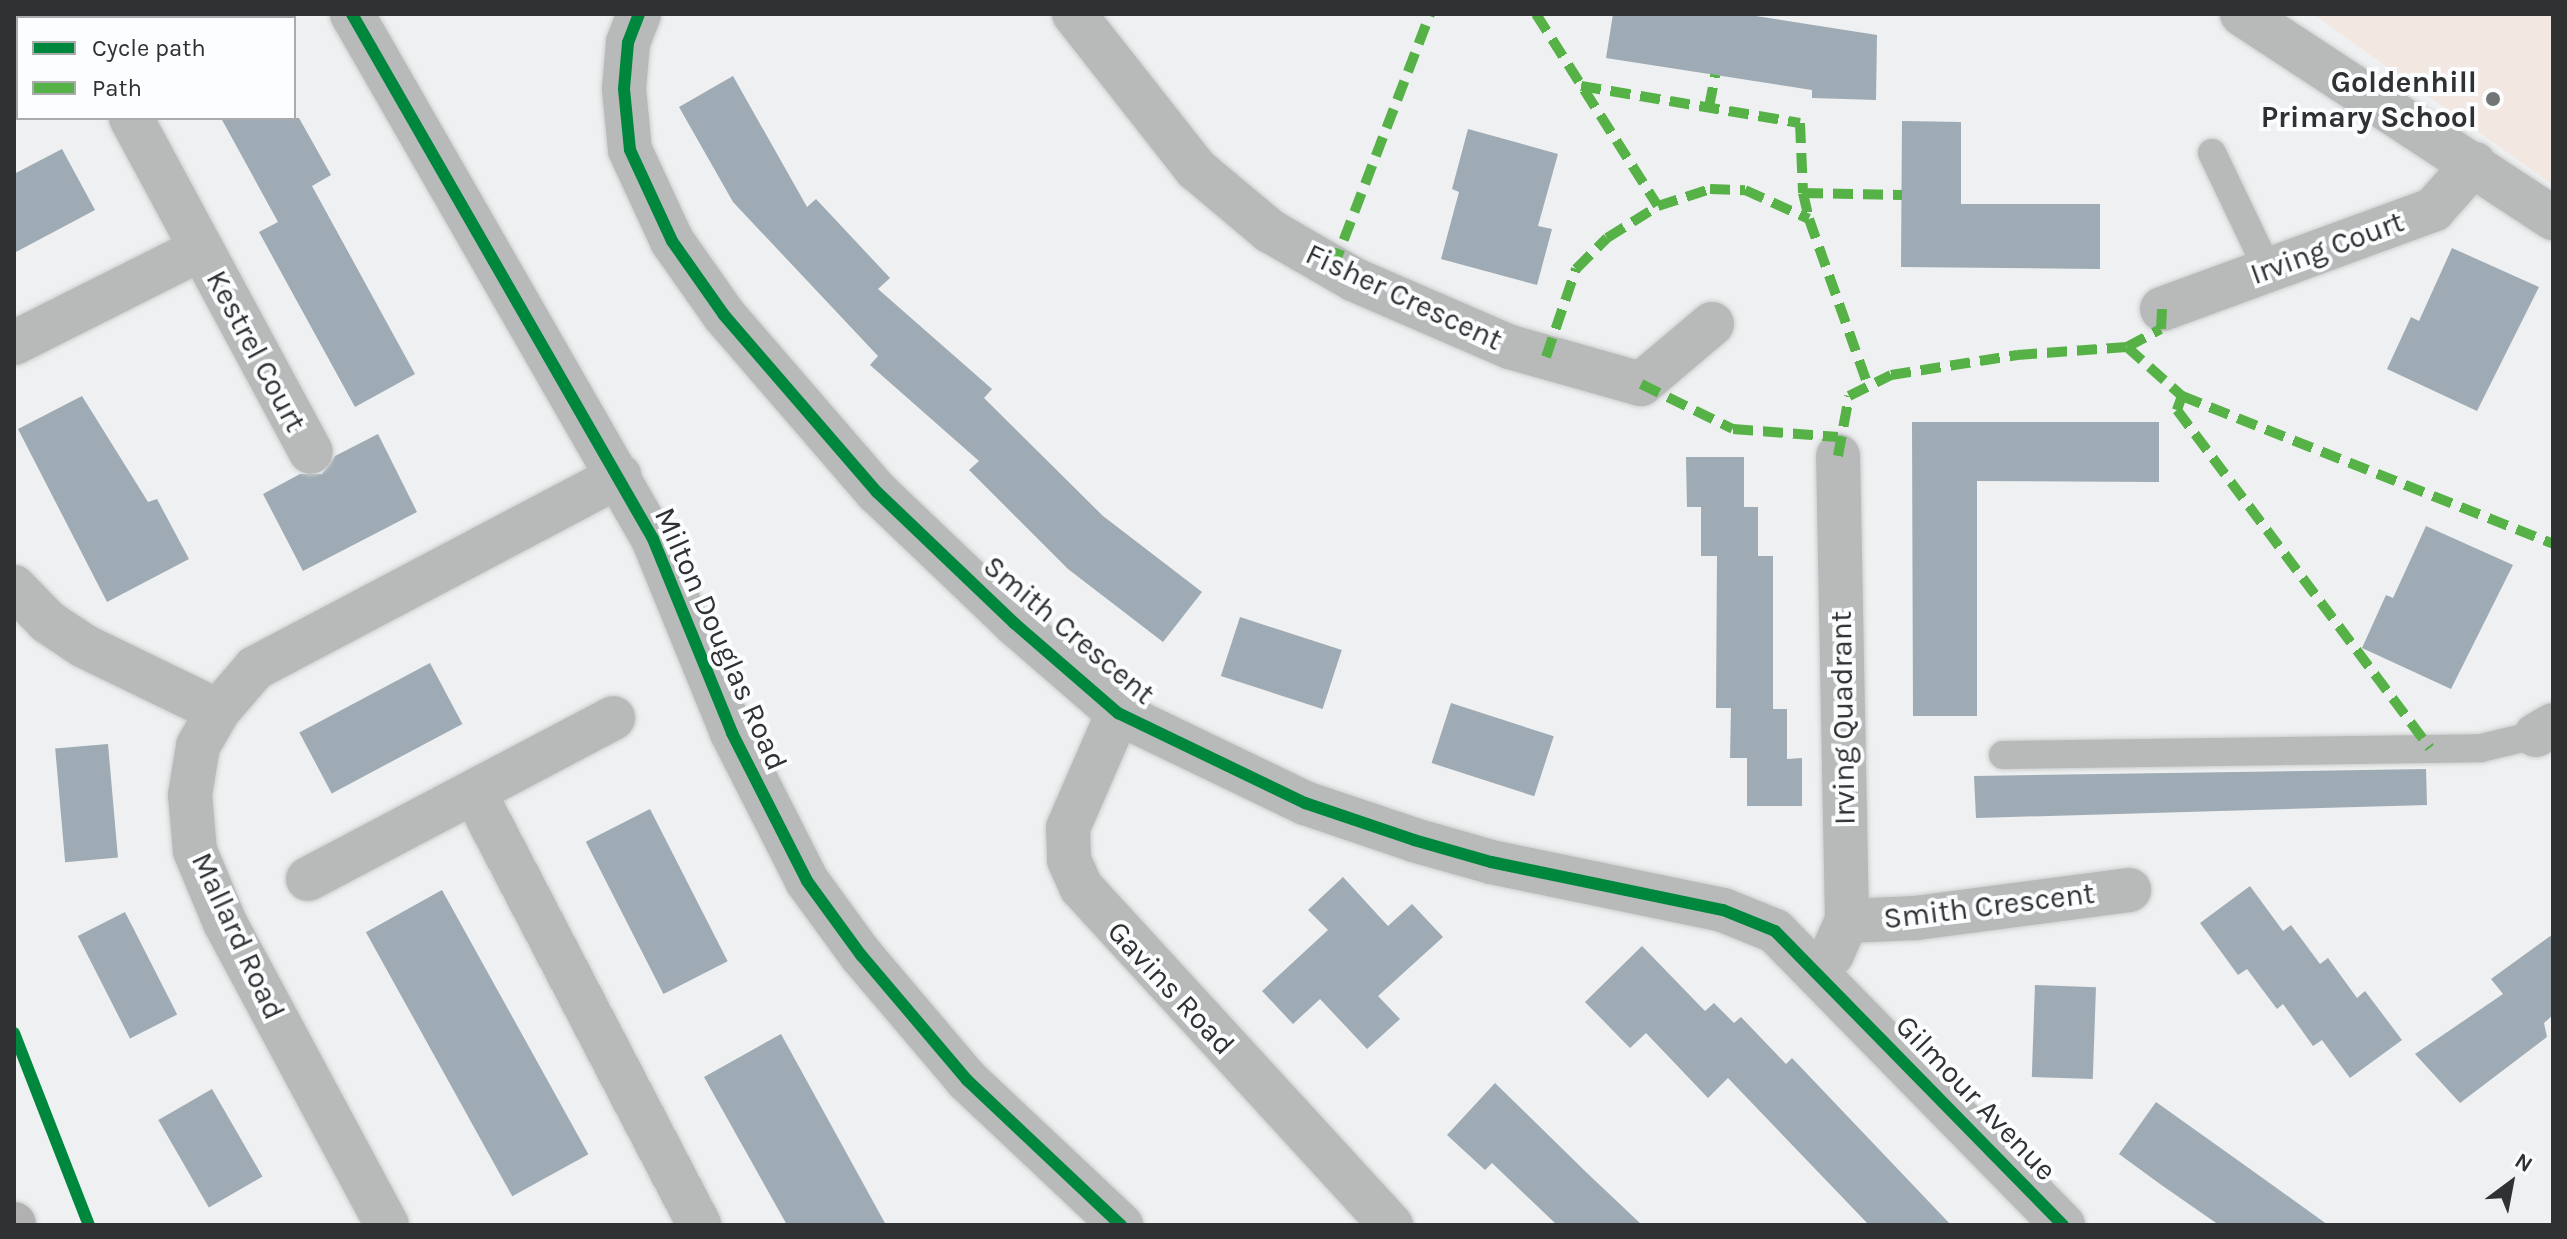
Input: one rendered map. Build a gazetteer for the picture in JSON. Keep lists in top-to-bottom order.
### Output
{
  "streets": {
    "street": [
      "Irving Court",
      "Fisher Crescent",
      "Kestrel Court",
      "Smith Crescent",
      "Milton Douglas Road",
      "Irving Quadrant",
      "Mallard Road",
      "Gavins Road",
      "Gilmour Avenue"
    ]
  },
  "crossings": [
    ["Smith Crescent", "Irving Quadrant"],
    ["Smith Crescent", "Gavins Road"],
    ["Smith Crescent", "Gilmour Avenue"],
    ["Milton Douglas Road", "Mallard Road"]
  ],
  "places": ["Goldenhill Primary School"],
  "legend": ["Cycle path", "Path"],
  "north": "top right"
}
